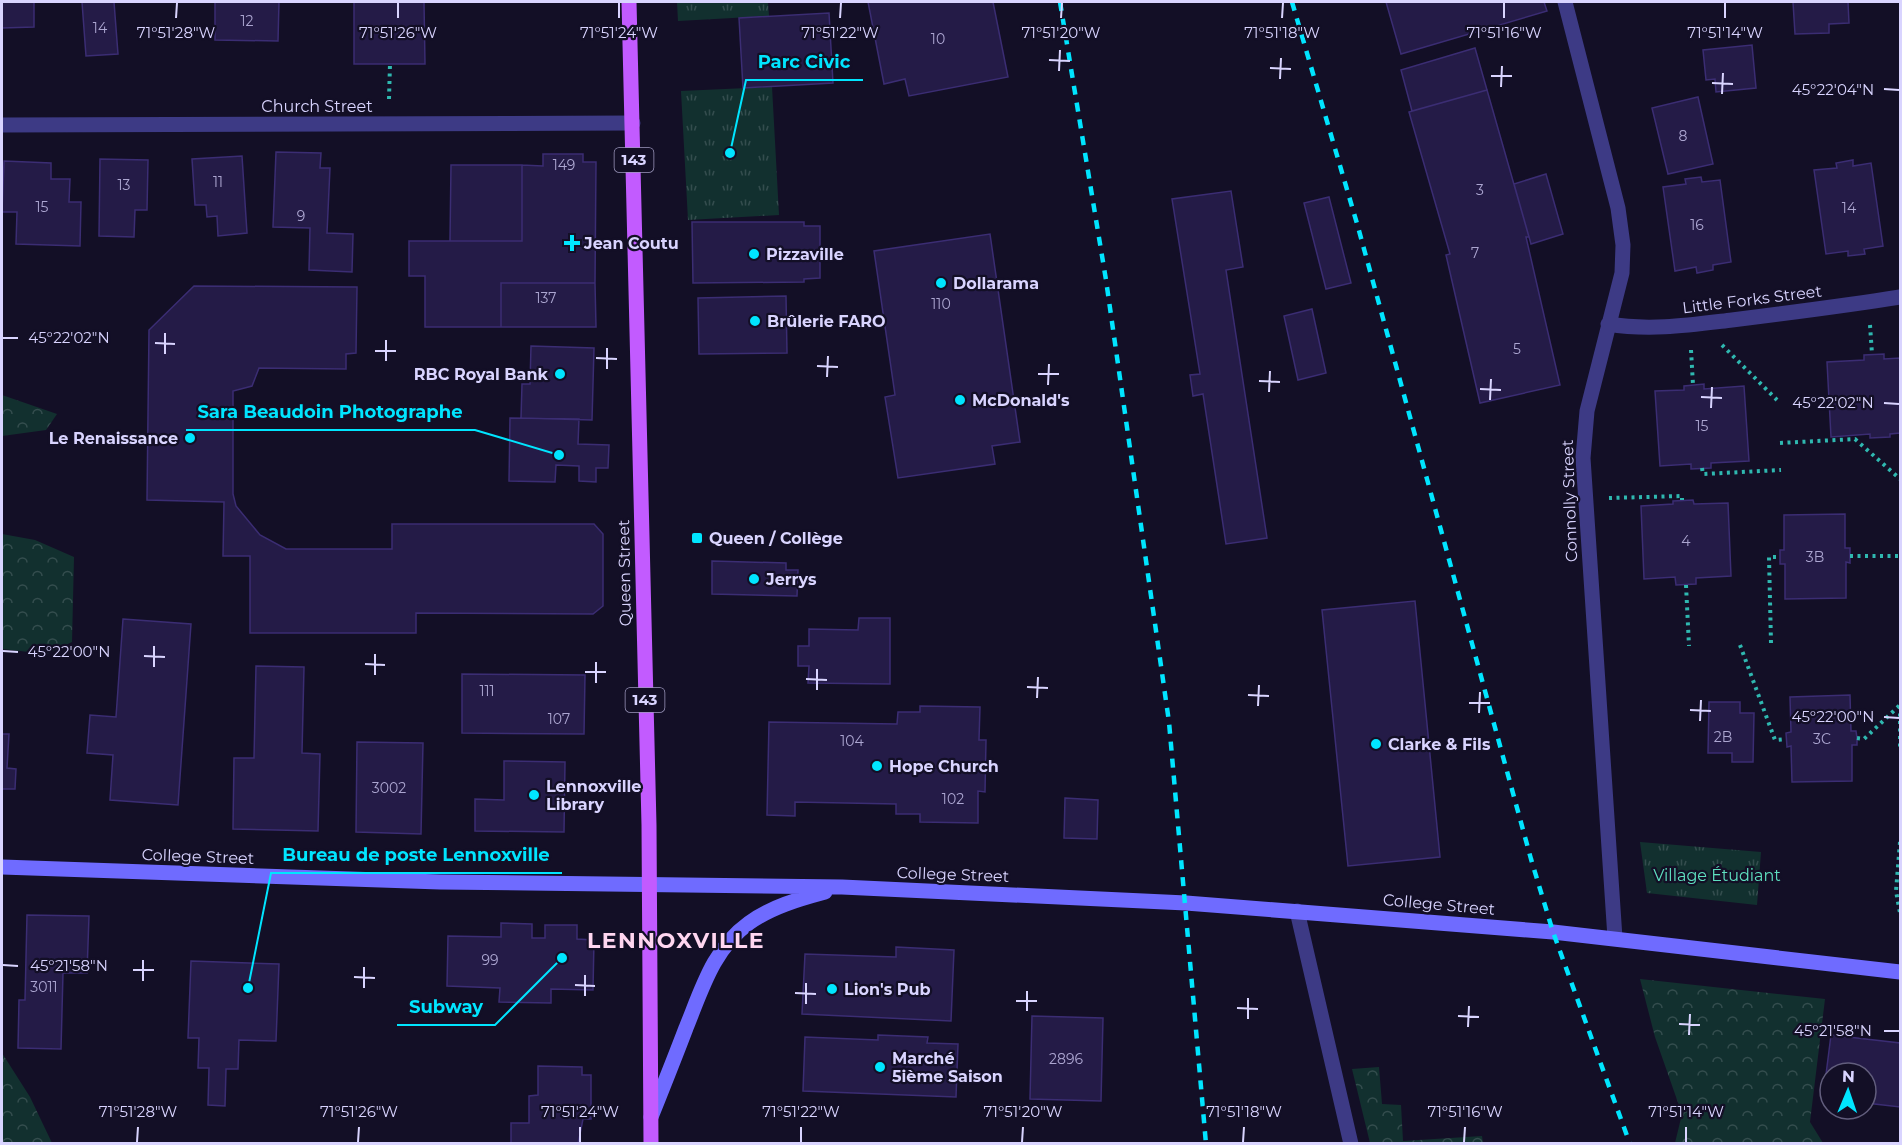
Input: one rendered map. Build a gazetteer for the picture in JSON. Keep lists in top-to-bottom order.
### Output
{
  "streets": {
    "main road": ["143", "Queen Street", "College Street"],
    "street": ["Church Street", "Little Forks Street", "Connolly Street"]
  },
  "crossings": [
    ["Church Street", "Queen Street"],
    ["Little Forks Street", "Connolly Street"],
    ["Connolly Street", "College Street"],
    ["Queen Street", "College Street"]
  ],
  "districts": ["LENNOXVILLE"],
  "parks": ["Village Étudiant"],
  "places": {
    "other": [
      "Parc Civic",
      "Pizzaville",
      "Dollarama",
      "Brûlerie FARO",
      "RBC Royal Bank",
      "McDonald's",
      "Le Renaissance",
      "Sara Beaudoin Photographe",
      "Jerrys",
      "Clarke & Fils",
      "Hope Church",
      "Lennoxville Library",
      "Subway",
      "Bureau de poste Lennoxville",
      "Lion's Pub",
      "Marché 5ième Saison"
    ],
    "health": ["Jean Coutu"],
    "transit": ["Queen / Collège"]
  },
  "house_numbers": [
    "12",
    "14",
    "10",
    "8",
    "149",
    "11",
    "13",
    "3",
    "15",
    "14",
    "9",
    "16",
    "7",
    "137",
    "110",
    "5",
    "15",
    "4",
    "3B",
    "111",
    "107",
    "2B",
    "3C",
    "104",
    "3002",
    "102",
    "99",
    "3011",
    "2896"
  ],
  "north": "top",
  "coordinates": [
    "71°51'28\"W",
    "71°51'26\"W",
    "71°51'24\"W",
    "71°51'22\"W",
    "71°51'20\"W",
    "71°51'18\"W",
    "71°51'16\"W",
    "71°51'14\"W",
    "45°22'04\"N",
    "45°22'02\"N",
    "45°22'00\"N",
    "45°21'58\"N"
  ]
}
